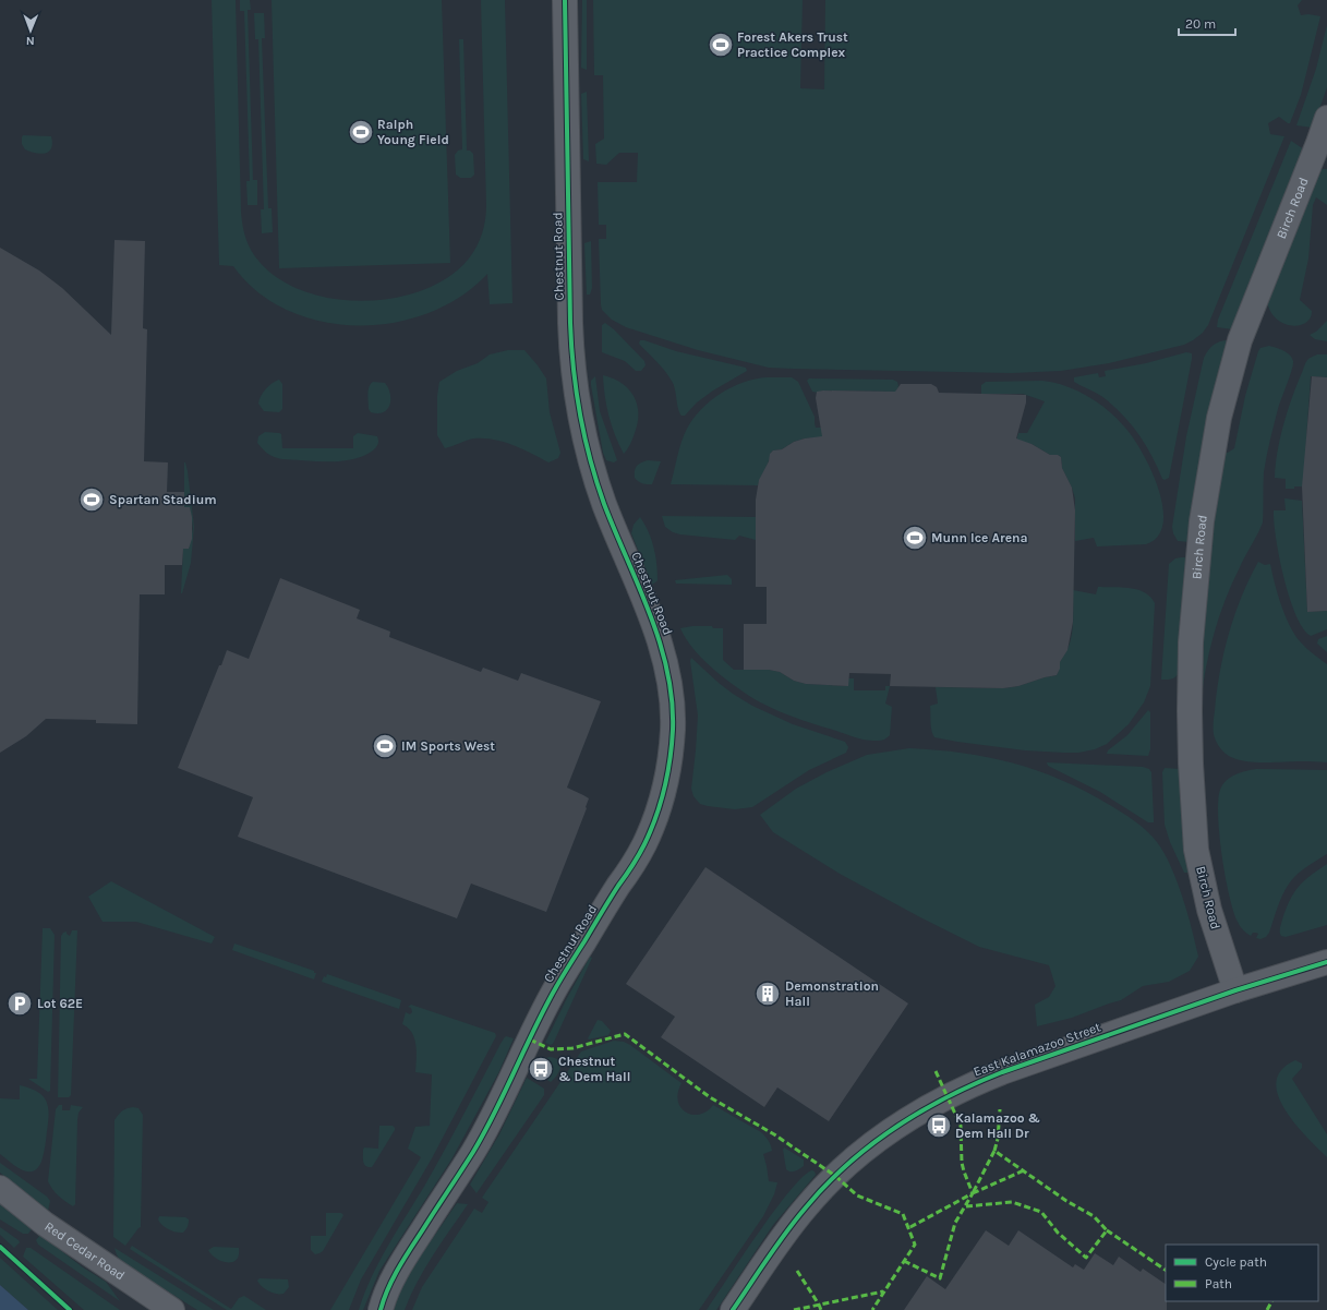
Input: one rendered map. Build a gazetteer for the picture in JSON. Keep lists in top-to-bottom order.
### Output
{
  "streets": {
    "street": [
      "Birch Road",
      "Chestnut Road",
      "East Kalamazoo Street",
      "Red Cedar Road"
    ]
  },
  "crossings": [
    ["Birch Road", "East Kalamazoo Street"]
  ],
  "places": {
    "sports": [
      "Forest Akers Trust Practice Complex",
      "Ralph Young Field",
      "Spartan Stadium",
      "Munn Ice Arena",
      "IM Sports West"
    ],
    "building": ["Demonstration Hall"],
    "parking": ["Lot 62E"],
    "bus stop": ["Chestnut & Dem Hall", "Kalamazoo & Dem Hall Dr"]
  },
  "legend": ["Cycle path", "Path"],
  "scale_bar": "20 m",
  "north": "bottom"
}
